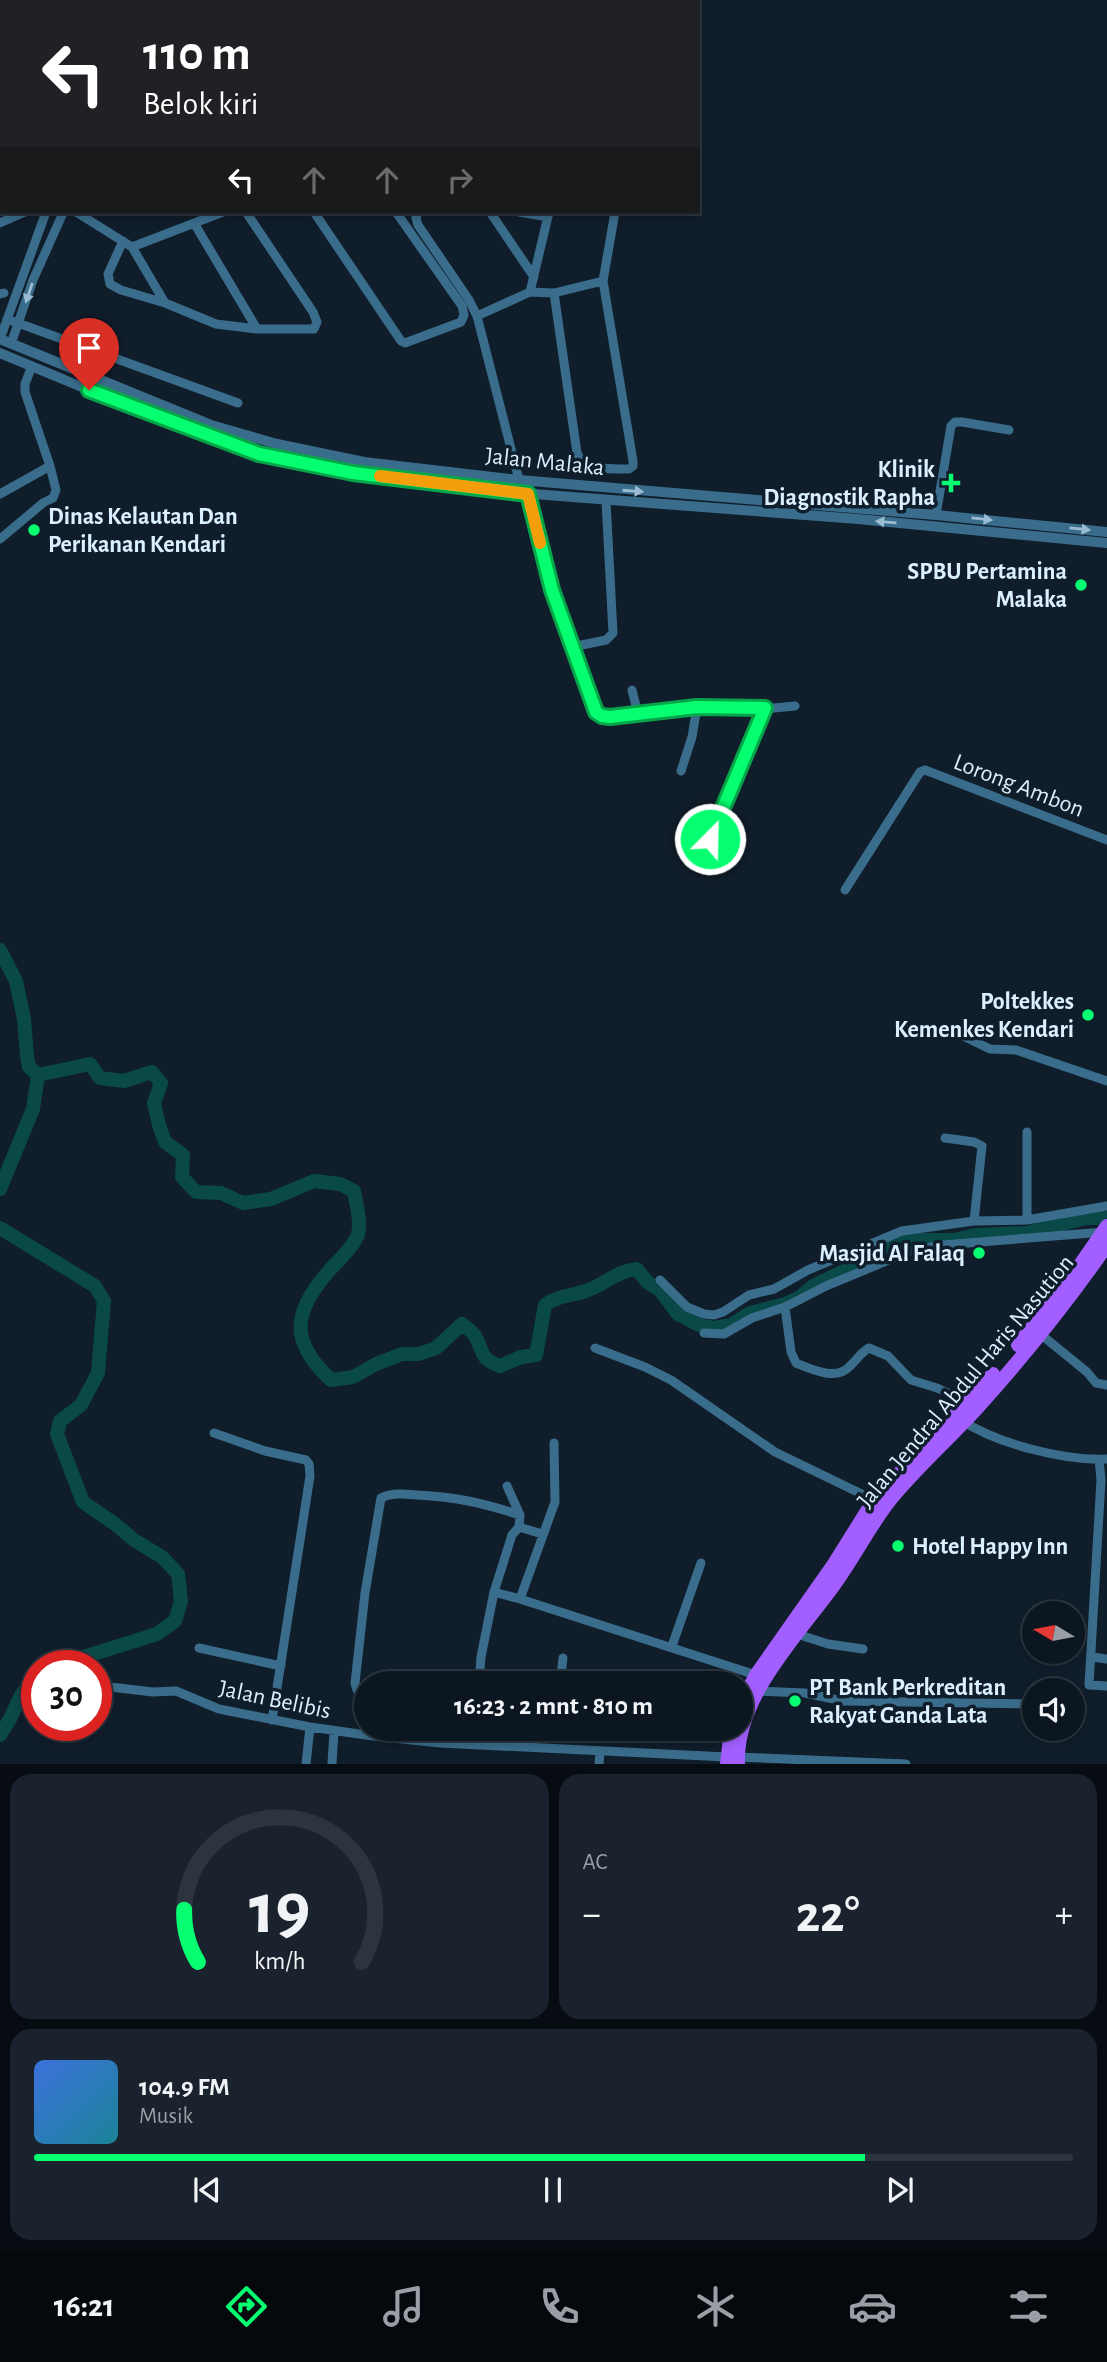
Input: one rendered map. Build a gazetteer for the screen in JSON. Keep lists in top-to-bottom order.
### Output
{
  "streets": {
    "highway": ["Jalan Jendral Abdul Haris Nasution"],
    "street": ["Jalan Malaka", "Lorong Ambon", "Jalan Belibis"]
  },
  "crossings": [
    ["Jalan Jendral Abdul Haris Nasution", "Jalan Belibis"]
  ],
  "places": {
    "health": ["Klinik Diagnostik Rapha"],
    "other": [
      "Dinas Kelautan Dan Perikanan Kendari",
      "SPBU Pertamina Malaka",
      "Poltekkes Kemenkes Kendari",
      "Masjid Al Falaq",
      "Hotel Happy Inn",
      "PT Bank Perkreditan Rakyat Ganda Lata"
    ]
  },
  "north": "left",
  "page": {
    "turn": ["110 m", "Belok kiri"],
    "limit": "30",
    "trip": "16:23 · 2 mnt · 810 m",
    "tile": "AC",
    "heat": ["−", "22°", "+"],
    "song": ["104.9 FM", "Musik"],
    "tabs": "16:21",
    "gauge": ["19", "km/h"]
  }
}
